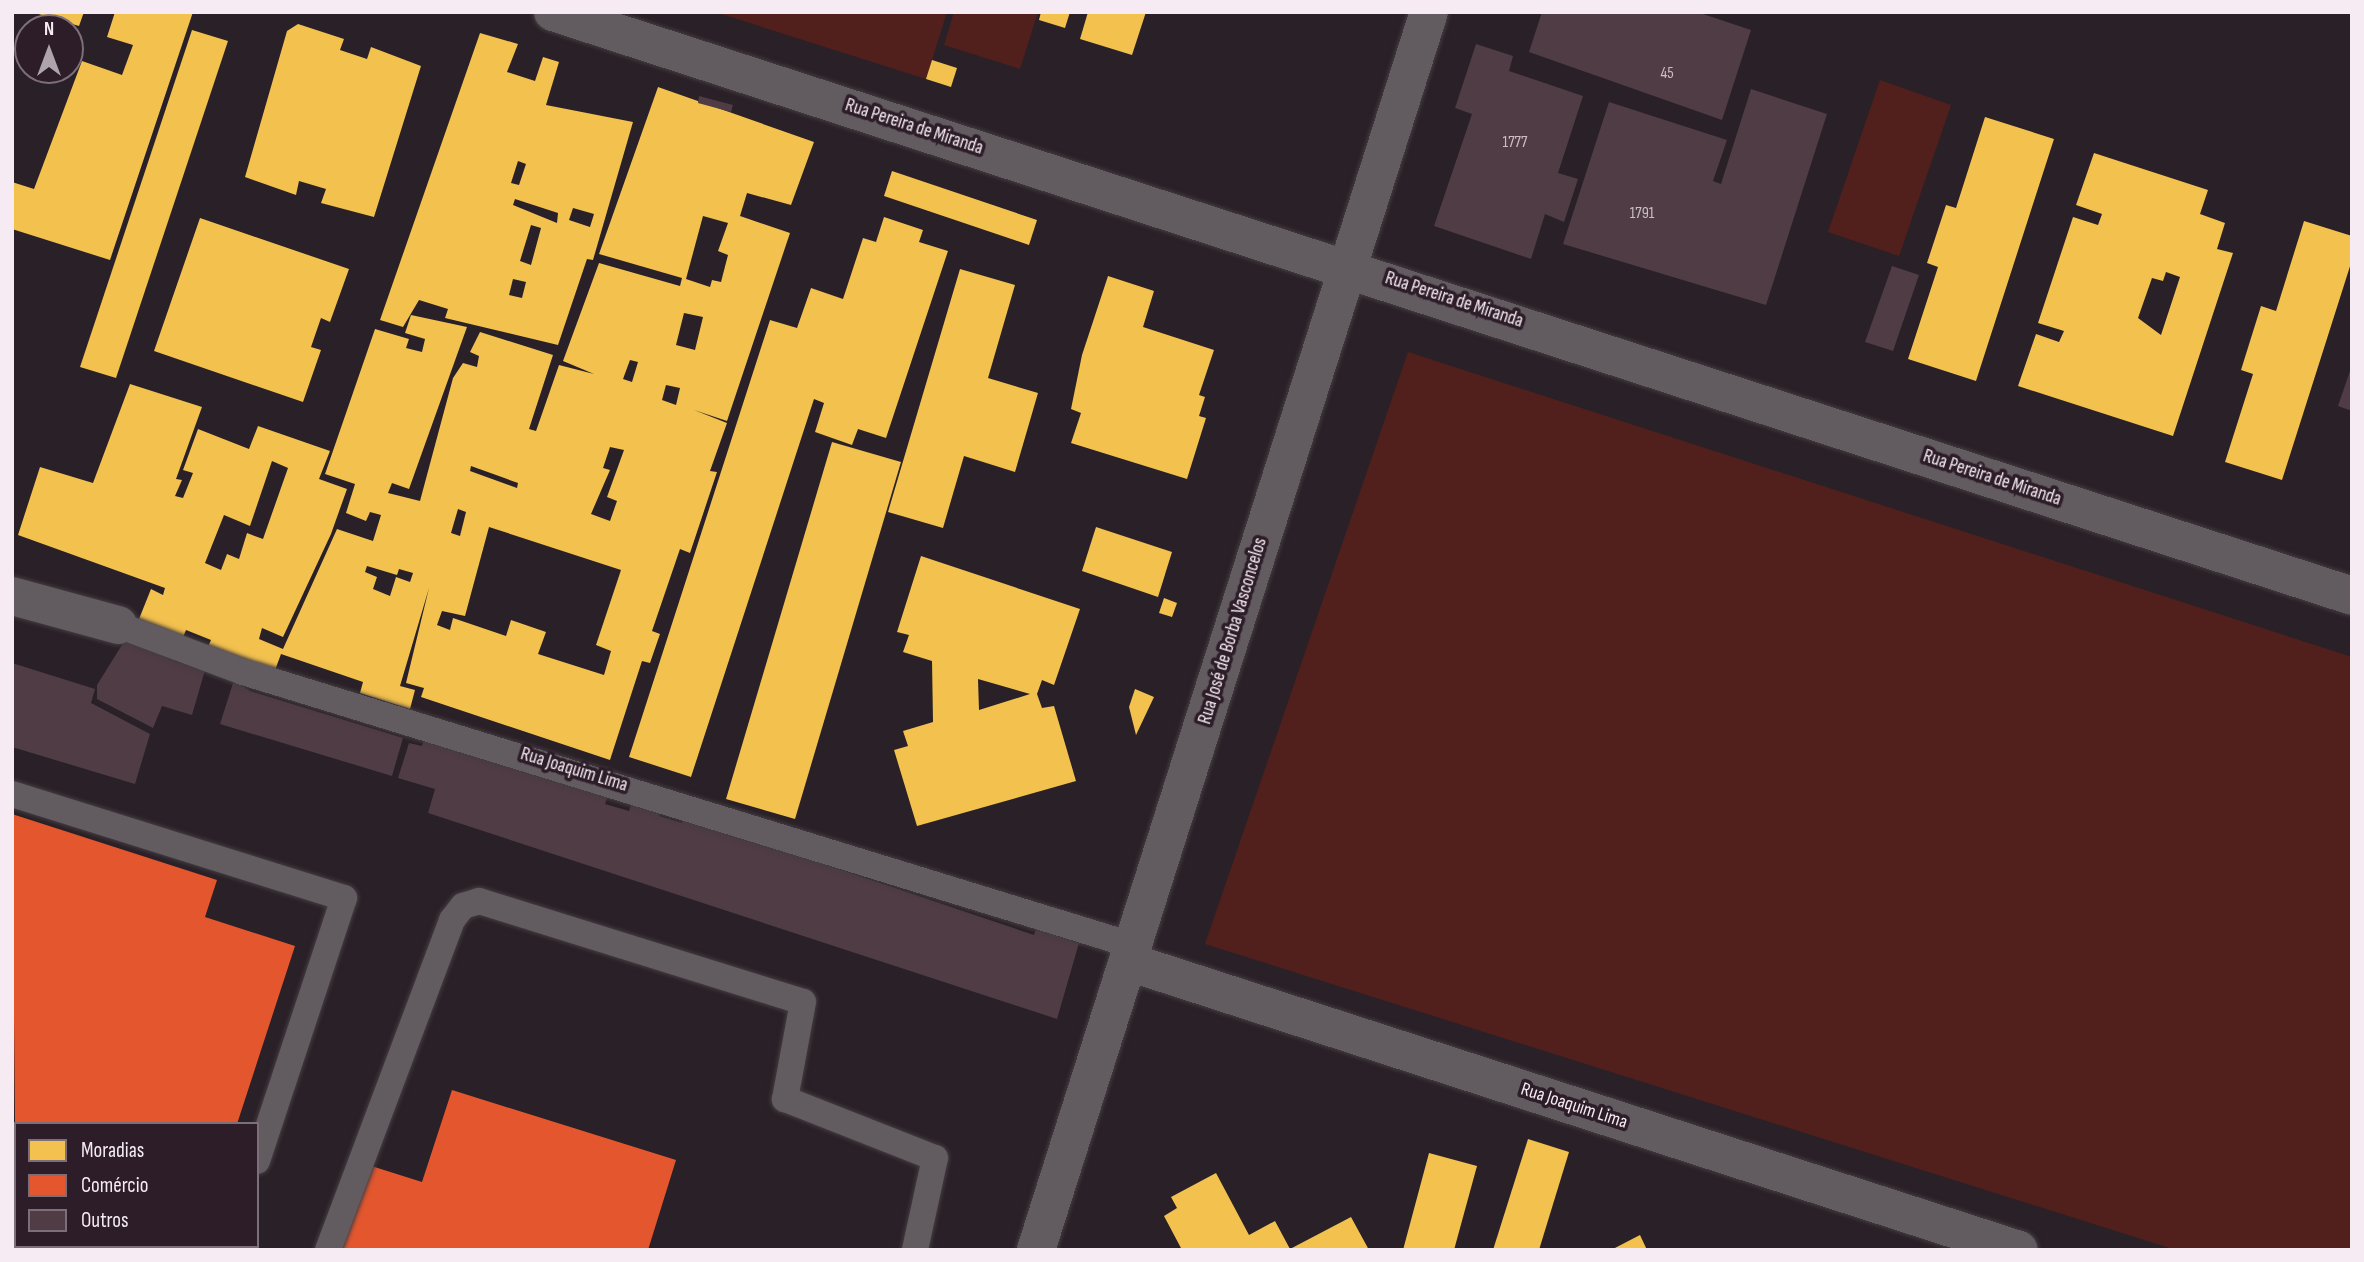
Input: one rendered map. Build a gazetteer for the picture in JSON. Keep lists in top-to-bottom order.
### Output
{
  "streets": {
    "street": ["Rua Pereira de Miranda", "Rua José de Borba Vasconcelos", "Rua Joaquim Lima"]
  },
  "crossings": [
    ["Rua Pereira de Miranda", "Rua José de Borba Vasconcelos"],
    ["Rua José de Borba Vasconcelos", "Rua Joaquim Lima"]
  ],
  "house_numbers": ["45", "1777", "1791"],
  "legend": ["Moradias", "Comércio", "Outros"],
  "north": "top"
}
